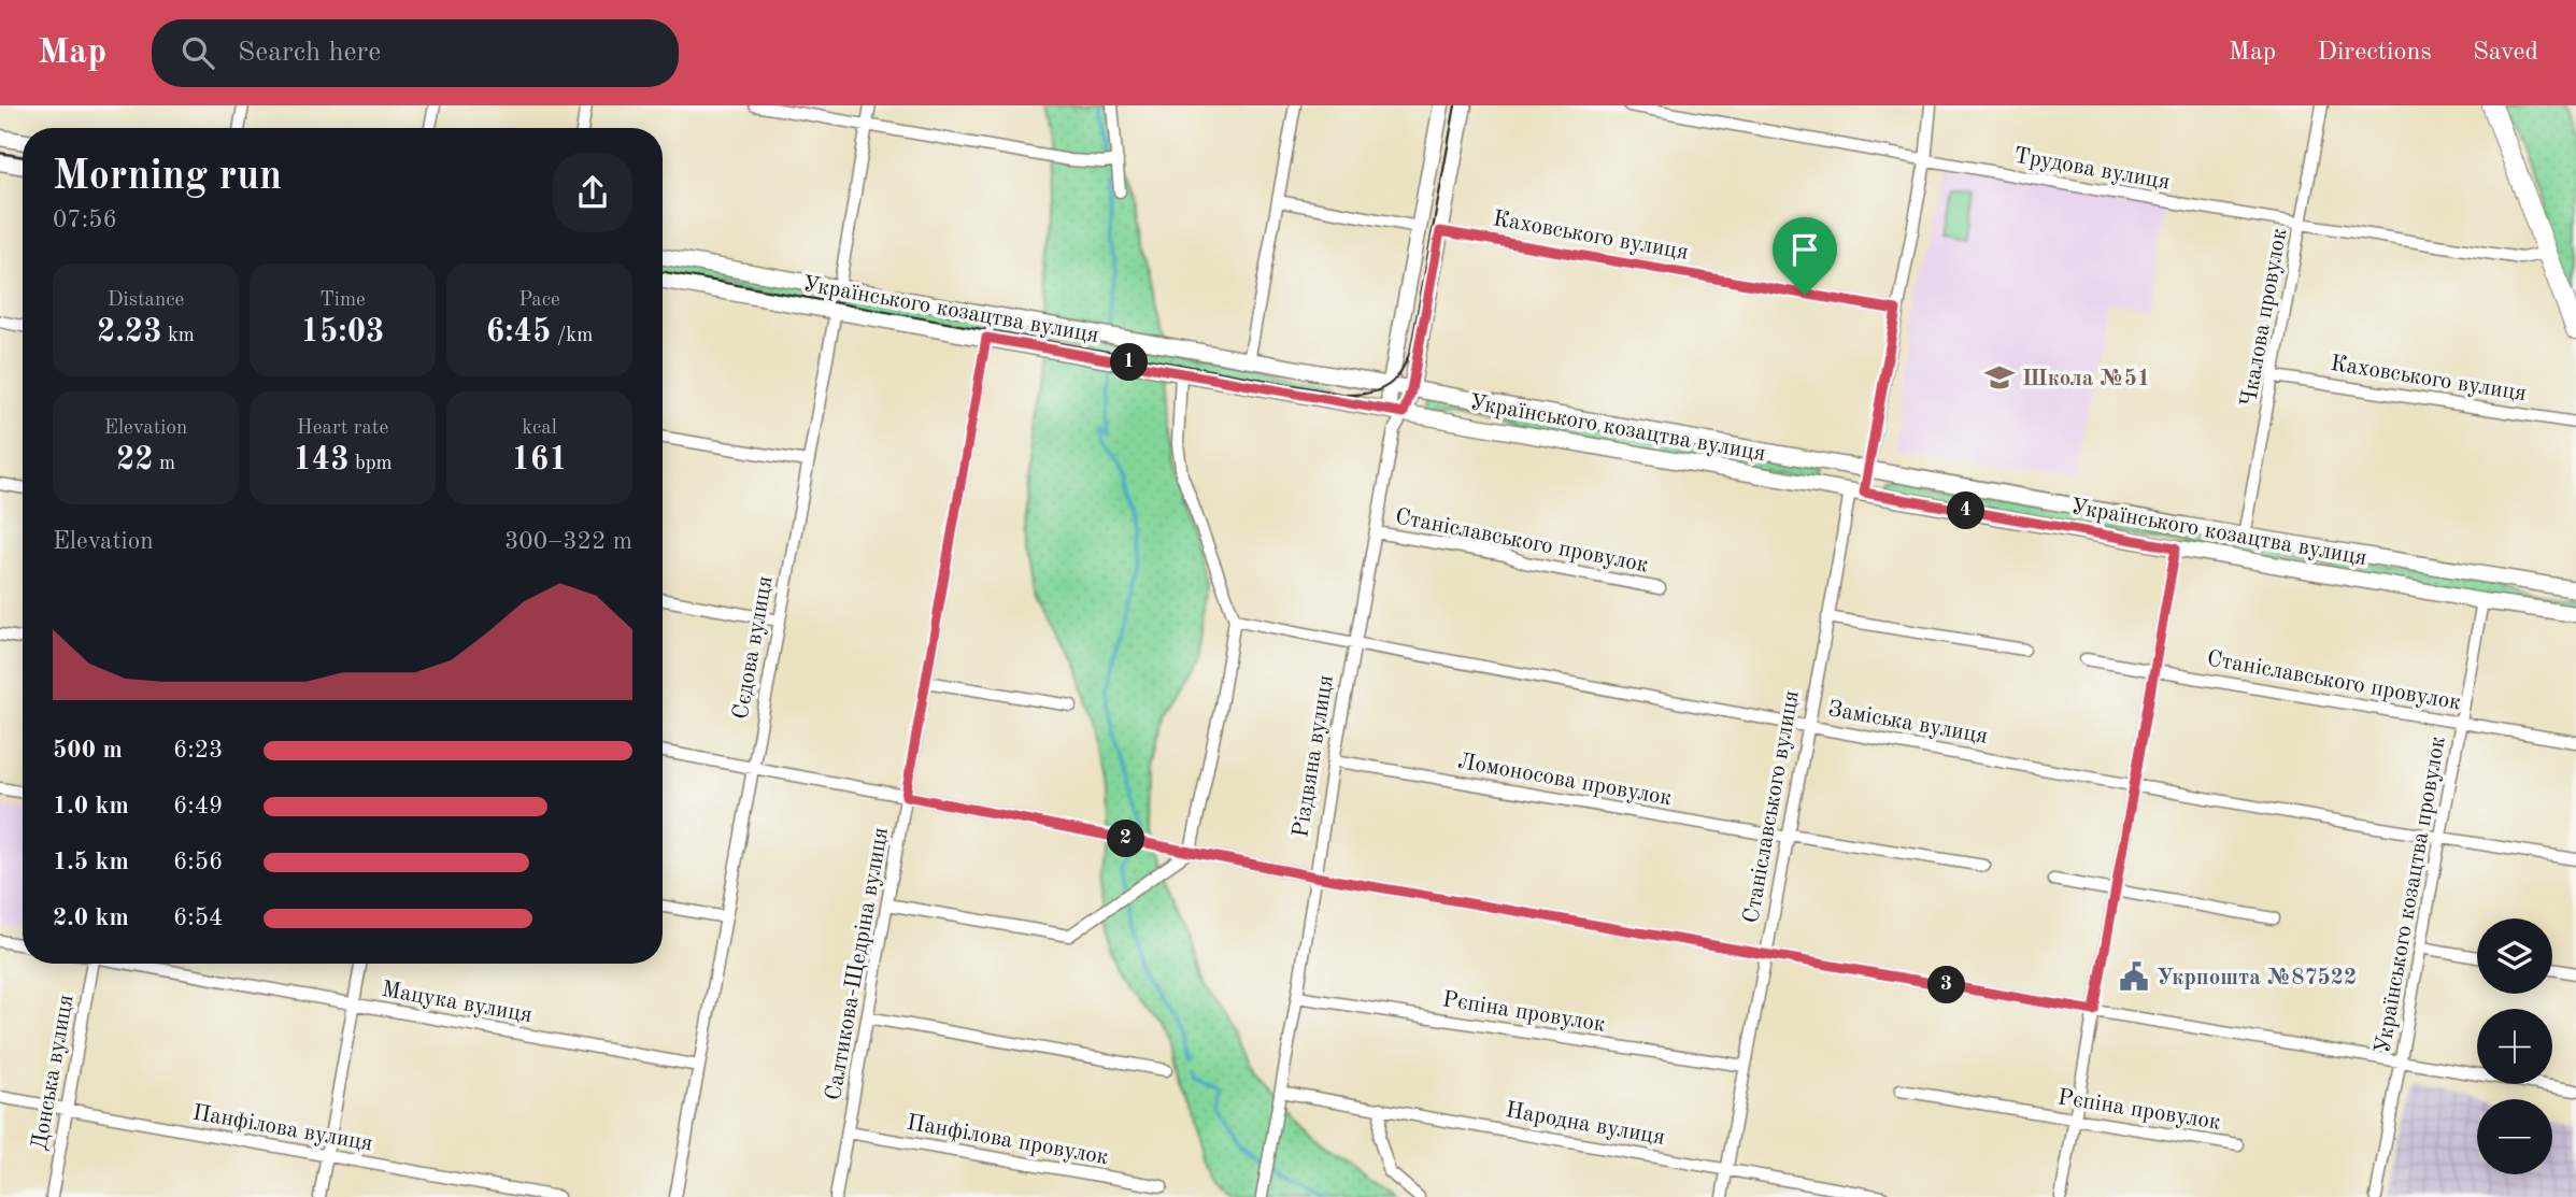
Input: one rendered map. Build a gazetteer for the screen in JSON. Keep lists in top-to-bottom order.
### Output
{
  "streets": {
    "street": [
      "Трудова вулиця",
      "Каховського вулиця",
      "Українського козацтва вулиця",
      "Чкалова провулок",
      "Станіславського провулок",
      "Сєдова вулиця",
      "Заміська вулиця",
      "Різдвяна вулиця",
      "Ломоносова провулок",
      "Станіславського вулиця",
      "Українського козацтва провулок",
      "Салтикова-Щедріна вулиця",
      "Мацука вулиця",
      "Рєпіна провулок",
      "Донська вулиця",
      "Народна вулиця",
      "Панфілова вулиця",
      "Панфілова провулок"
    ]
  },
  "crossings": [
    ["Трудова вулиця", "Чкалова провулок"],
    ["Трудова вулиця", "Станіславського вулиця"],
    ["Каховського вулиця", "Чкалова провулок"],
    ["Каховського вулиця", "Різдвяна вулиця"],
    ["Каховського вулиця", "Станіславського вулиця"],
    ["Українського козацтва вулиця", "Чкалова провулок"],
    ["Українського козацтва вулиця", "Сєдова вулиця"],
    ["Українського козацтва вулиця", "Різдвяна вулиця"],
    ["Українського козацтва вулиця", "Станіславського вулиця"],
    ["Українського козацтва вулиця", "Українського козацтва провулок"],
    ["Українського козацтва вулиця", "Салтикова-Щедріна вулиця"],
    ["Станіславського провулок", "Різдвяна вулиця"],
    ["Станіславського провулок", "Українського козацтва провулок"],
    ["Сєдова вулиця", "Мацука вулиця"],
    ["Заміська вулиця", "Різдвяна вулиця"],
    ["Заміська вулиця", "Станіславського вулиця"],
    ["Заміська вулиця", "Українського козацтва провулок"],
    ["Різдвяна вулиця", "Ломоносова провулок"],
    ["Різдвяна вулиця", "Рєпіна провулок"],
    ["Різдвяна вулиця", "Народна вулиця"],
    ["Ломоносова провулок", "Станіславського вулиця"],
    ["Станіславського вулиця", "Рєпіна провулок"],
    ["Станіславського вулиця", "Народна вулиця"],
    ["Салтикова-Щедріна вулиця", "Панфілова провулок"],
    ["Донська вулиця", "Панфілова вулиця"]
  ],
  "places": {
    "school or university": ["Школа №51"],
    "public building": ["Укрпошта №87522"]
  },
  "page": {
    "header": "Map",
    "search": "Search here",
    "nav": ["Map", "Directions", "Saved"],
    "heading": ["Morning run", "07:56"],
    "stats": [
      ["Distance", "2.23 km"],
      ["Time", "15:03"],
      ["Pace", "6:45 /km"],
      ["Elevation", "22 m"],
      ["Heart rate", "143 bpm"],
      ["kcal", "161"]
    ],
    "pins": [
      "1",
      "4",
      "2",
      "3"
    ],
    "chart": ["Elevation", "300–322 m"],
    "list": [
      {
        "name": "500 m",
        "note": "6:23"
      },
      {
        "name": "1.0 km",
        "note": "6:49"
      },
      {
        "name": "1.5 km",
        "note": "6:56"
      },
      {
        "name": "2.0 km",
        "note": "6:54"
      }
    ],
    "map_buttons": ["+", "−"]
  }
}
